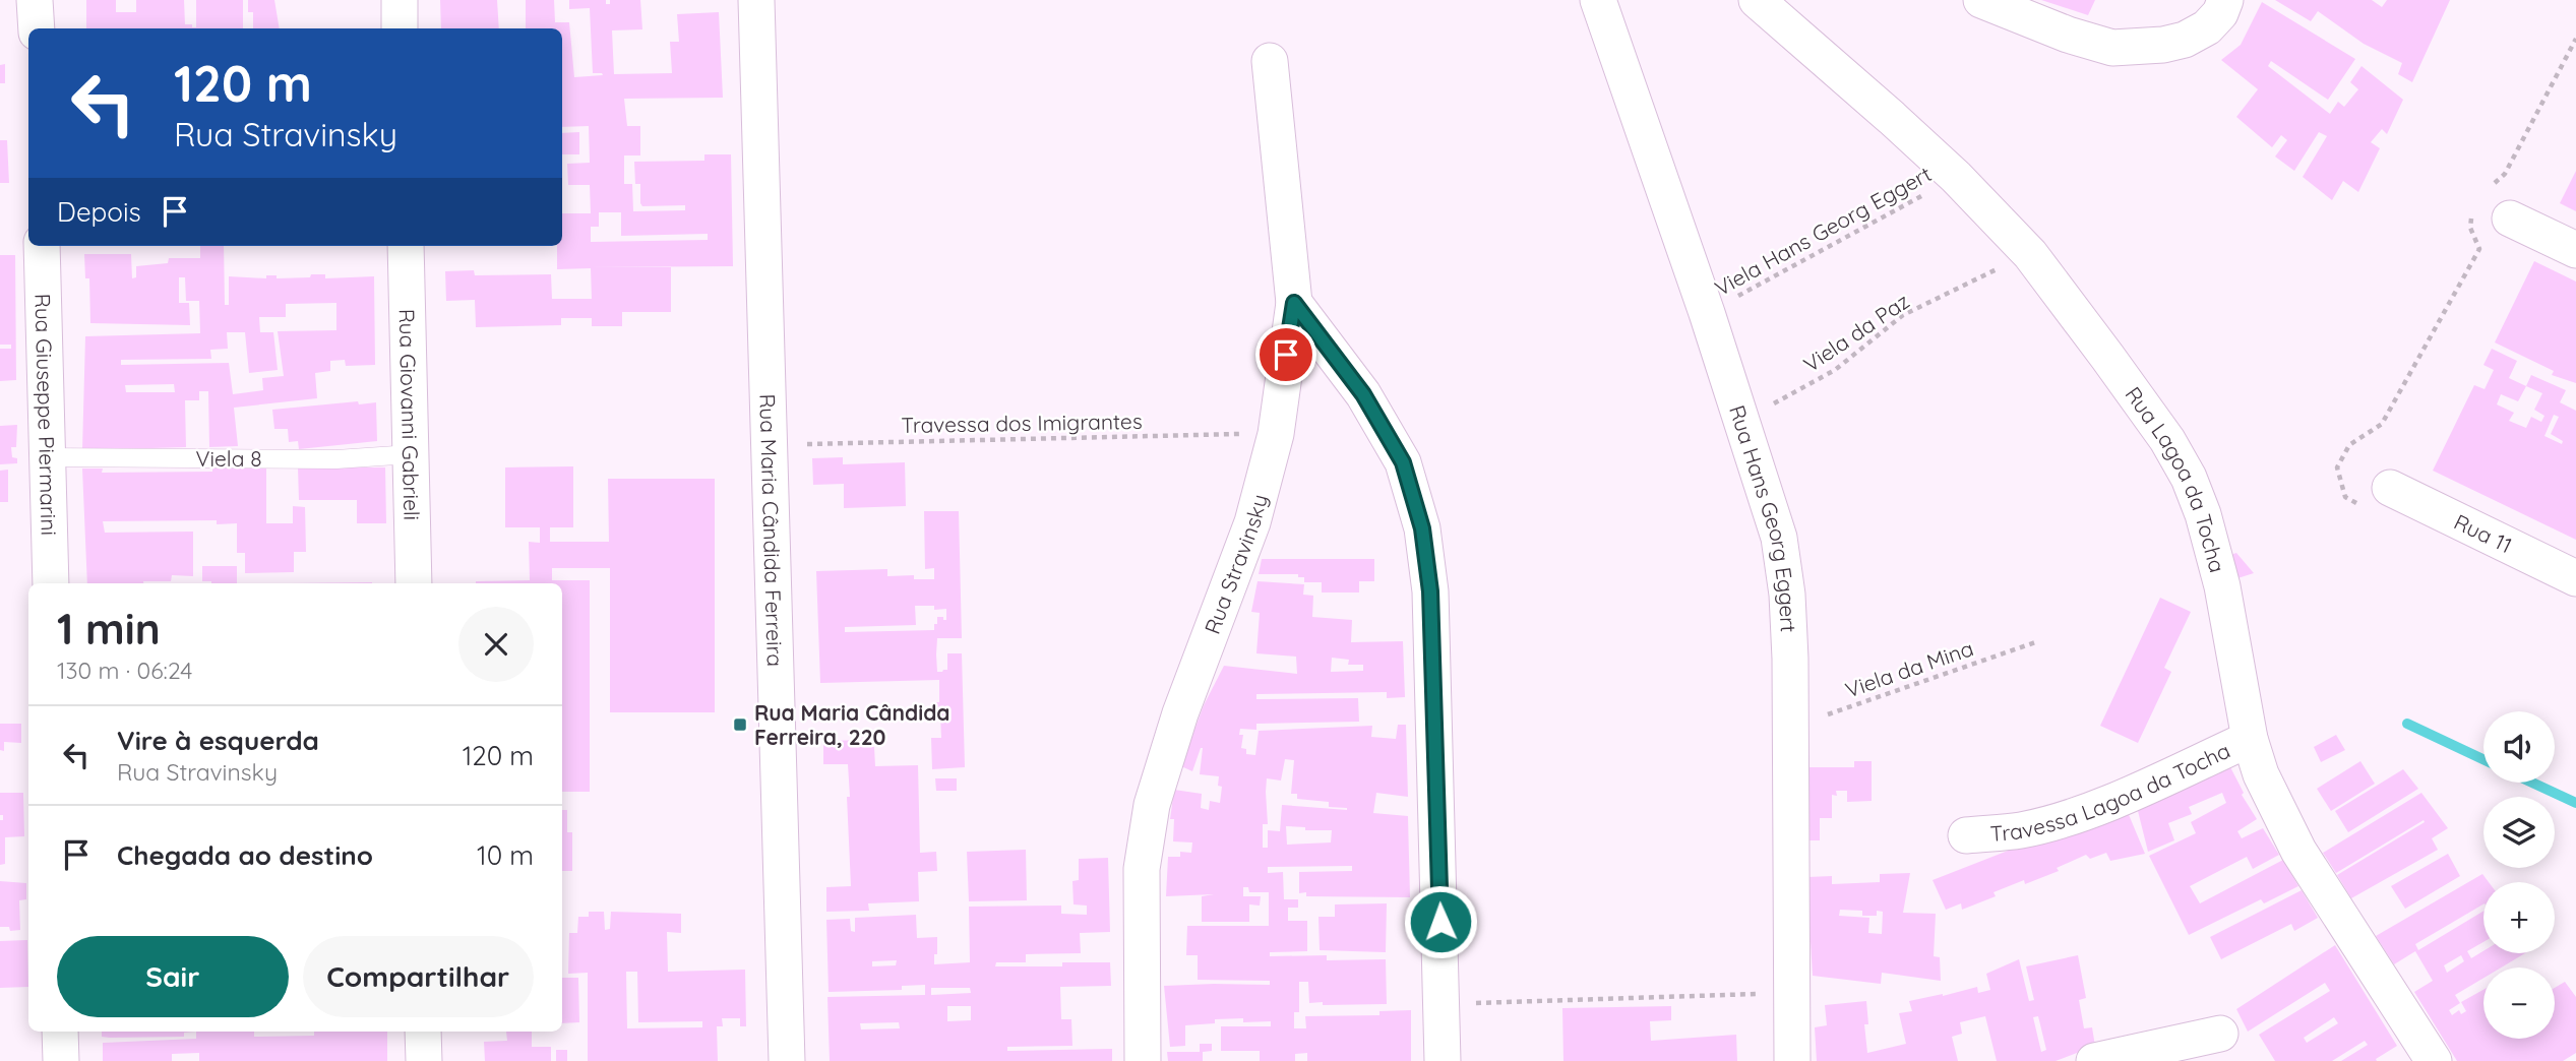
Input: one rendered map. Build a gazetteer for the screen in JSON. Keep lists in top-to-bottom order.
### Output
{
  "streets": {
    "street": [
      "Rua Giuseppe Piermarini",
      "Rua Giovanni Gabrieli",
      "Rua Lagoa da Tocha",
      "Rua Hans Georg Eggert",
      "Rua Maria Cândida Ferreira",
      "Rua 11",
      "Rua Stravinsky",
      "Travessa Lagoa da Tocha"
    ],
    "lane": ["Viela 8"],
    "path": [
      "Viela Hans Georg Eggert",
      "Viela da Paz",
      "Travessa dos Imigrantes",
      "Viela da Mina"
    ]
  },
  "crossings": [
    ["Viela Hans Georg Eggert", "Rua Lagoa da Tocha"],
    ["Viela Hans Georg Eggert", "Rua Hans Georg Eggert"],
    ["Viela da Paz", "Rua Lagoa da Tocha"],
    ["Viela da Paz", "Rua Hans Georg Eggert"],
    ["Rua Giuseppe Piermarini", "Viela 8"],
    ["Rua Giovanni Gabrieli", "Viela 8"],
    ["Travessa dos Imigrantes", "Rua Maria Cândida Ferreira"],
    ["Travessa dos Imigrantes", "Rua Stravinsky"],
    ["Rua Lagoa da Tocha", "Travessa Lagoa da Tocha"],
    ["Rua Hans Georg Eggert", "Viela da Mina"]
  ],
  "places": {
    "transit": ["Rua Maria Cândida Ferreira, 220"]
  },
  "page": {
    "turn": ["120 m", "Rua Stravinsky"],
    "then": "Depois",
    "heading": ["1 min", "130 m · 06:24"],
    "list": [
      {
        "name": "Vire à esquerda",
        "note": "Rua Stravinsky",
        "value": "120 m"
      },
      {
        "name": "Chegada ao destino",
        "value": "10 m"
      }
    ],
    "map_buttons": ["+", "−"],
    "buttons": ["Sair", "Compartilhar"]
  }
}
